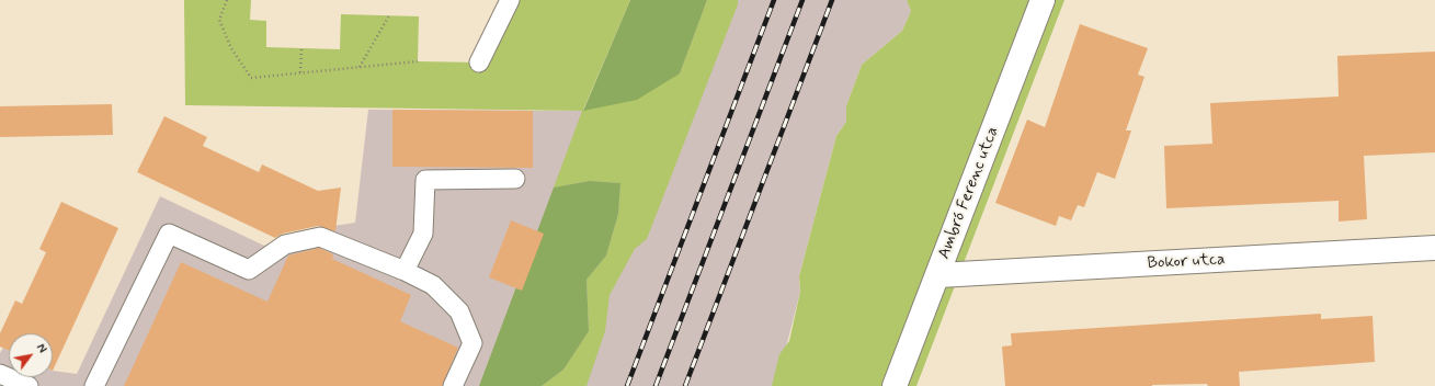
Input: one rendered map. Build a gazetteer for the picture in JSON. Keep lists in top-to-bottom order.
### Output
{
  "streets": {
    "street": ["Ambró Ferenc utca", "Bokor utca"]
  },
  "crossings": [
    ["Ambró Ferenc utca", "Bokor utca"]
  ],
  "north": "top right"
}
